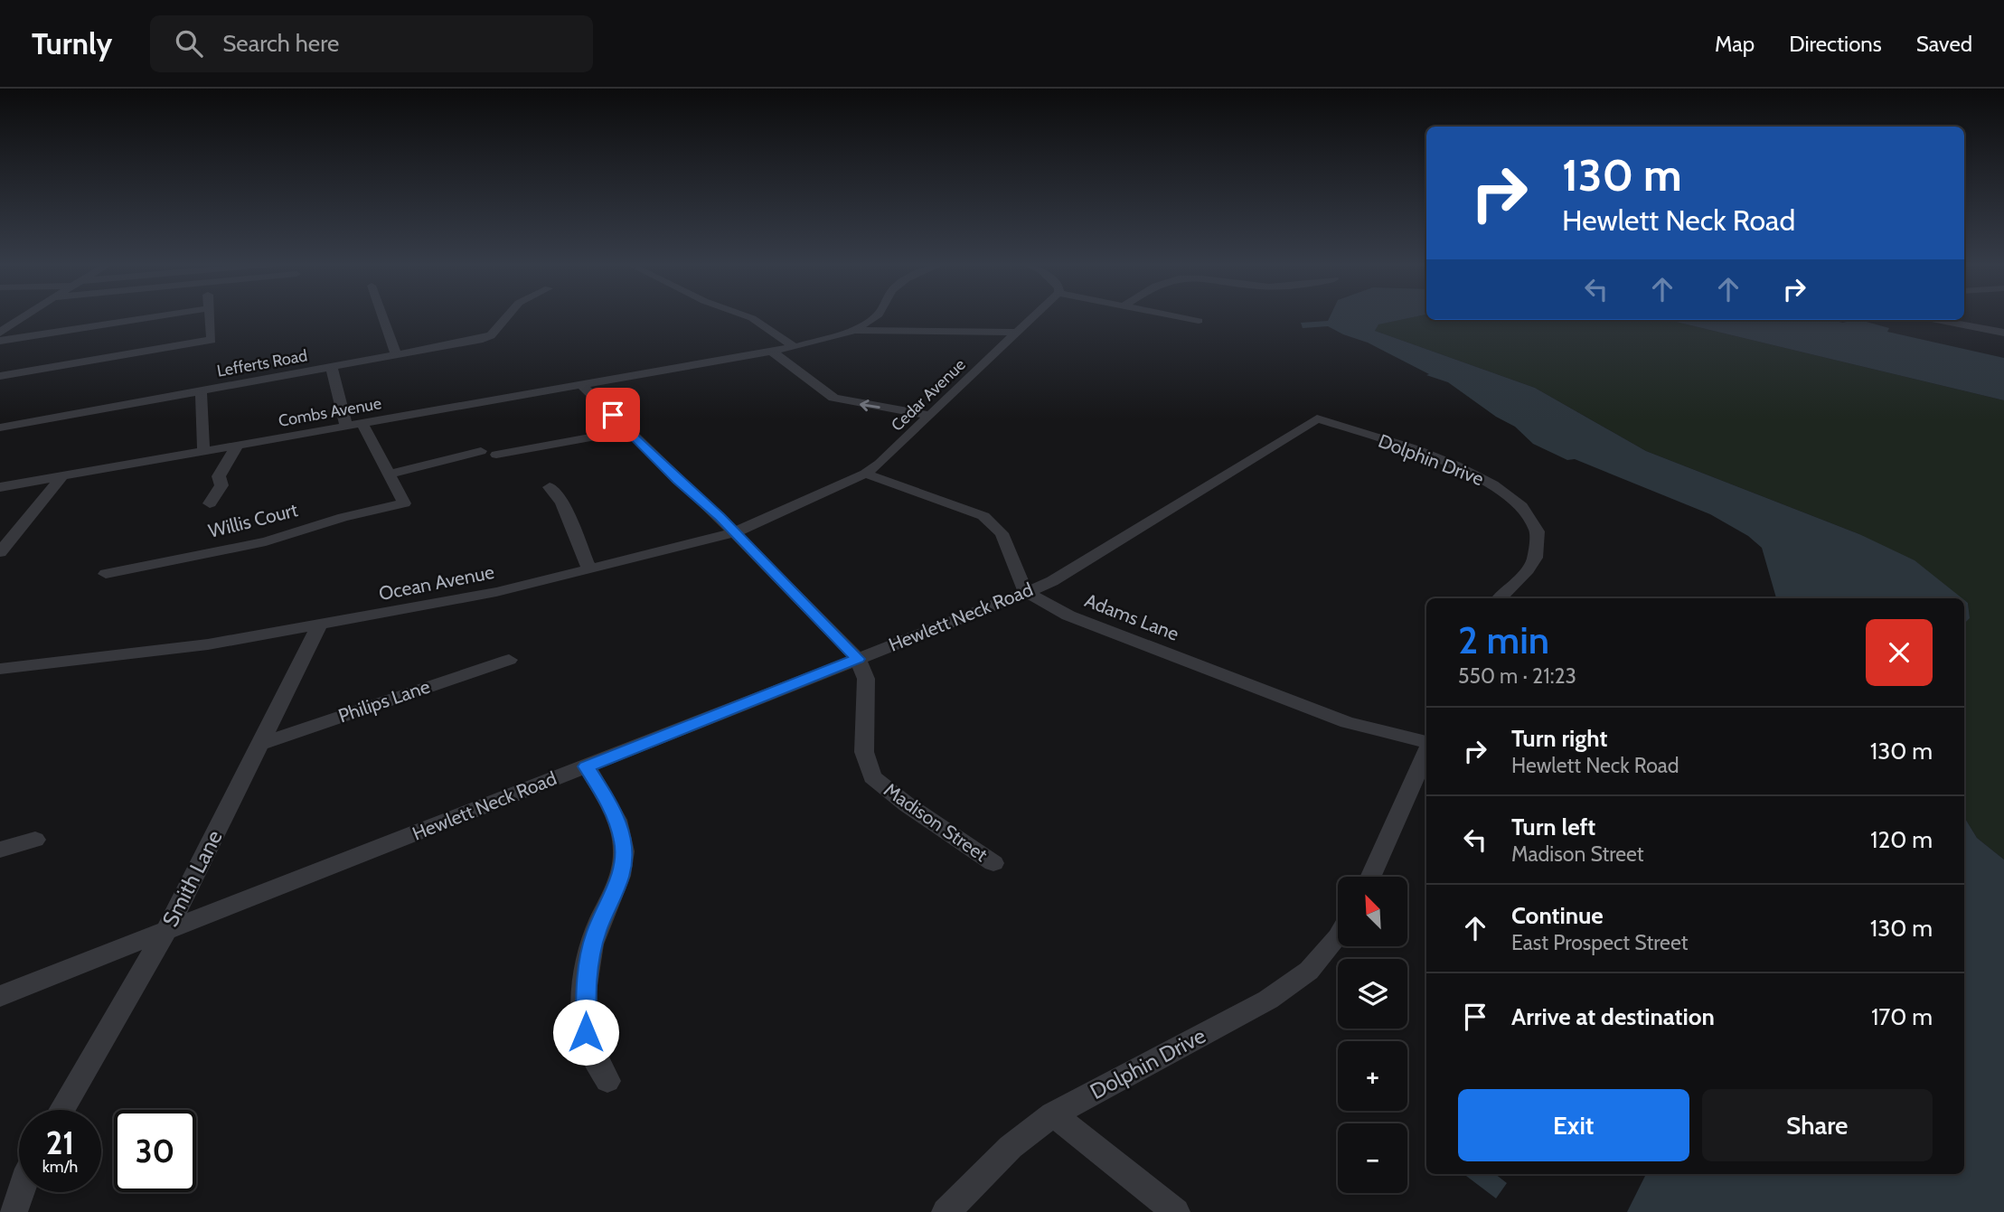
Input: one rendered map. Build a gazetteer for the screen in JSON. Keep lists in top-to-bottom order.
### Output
{
  "streets": {
    "street": [
      "Lefferts Road",
      "Cedar Avenue",
      "Combs Avenue",
      "Dolphin Drive",
      "Willis Court",
      "Ocean Avenue",
      "Hewlett Neck Road",
      "Adams Lane",
      "Philips Lane",
      "Madison Street",
      "Smith Lane"
    ]
  },
  "crossings": [
    ["Cedar Avenue", "Ocean Avenue"],
    ["Combs Avenue", "Madison Street"],
    ["Dolphin Drive", "Hewlett Neck Road"],
    ["Ocean Avenue", "Madison Street"],
    ["Ocean Avenue", "Smith Lane"],
    ["Hewlett Neck Road", "Adams Lane"],
    ["Hewlett Neck Road", "Madison Street"],
    ["Hewlett Neck Road", "Smith Lane"],
    ["Philips Lane", "Smith Lane"]
  ],
  "north": "top left",
  "page": {
    "header": "Turnly",
    "search": "Search here",
    "nav": ["Map", "Directions", "Saved"],
    "turn": ["130 m", "Hewlett Neck Road"],
    "heading": ["2 min", "550 m · 21:23"],
    "list": [
      {
        "name": "Turn right",
        "note": "Hewlett Neck Road",
        "value": "130 m"
      },
      {
        "name": "Turn left",
        "note": "Madison Street",
        "value": "120 m"
      },
      {
        "name": "Continue",
        "note": "East Prospect Street",
        "value": "130 m"
      },
      {
        "name": "Arrive at destination",
        "value": "170 m"
      }
    ],
    "map_buttons": ["+", "−"],
    "buttons": ["Exit", "Share"],
    "speed": "21 km/h",
    "limit": "30"
  }
}
